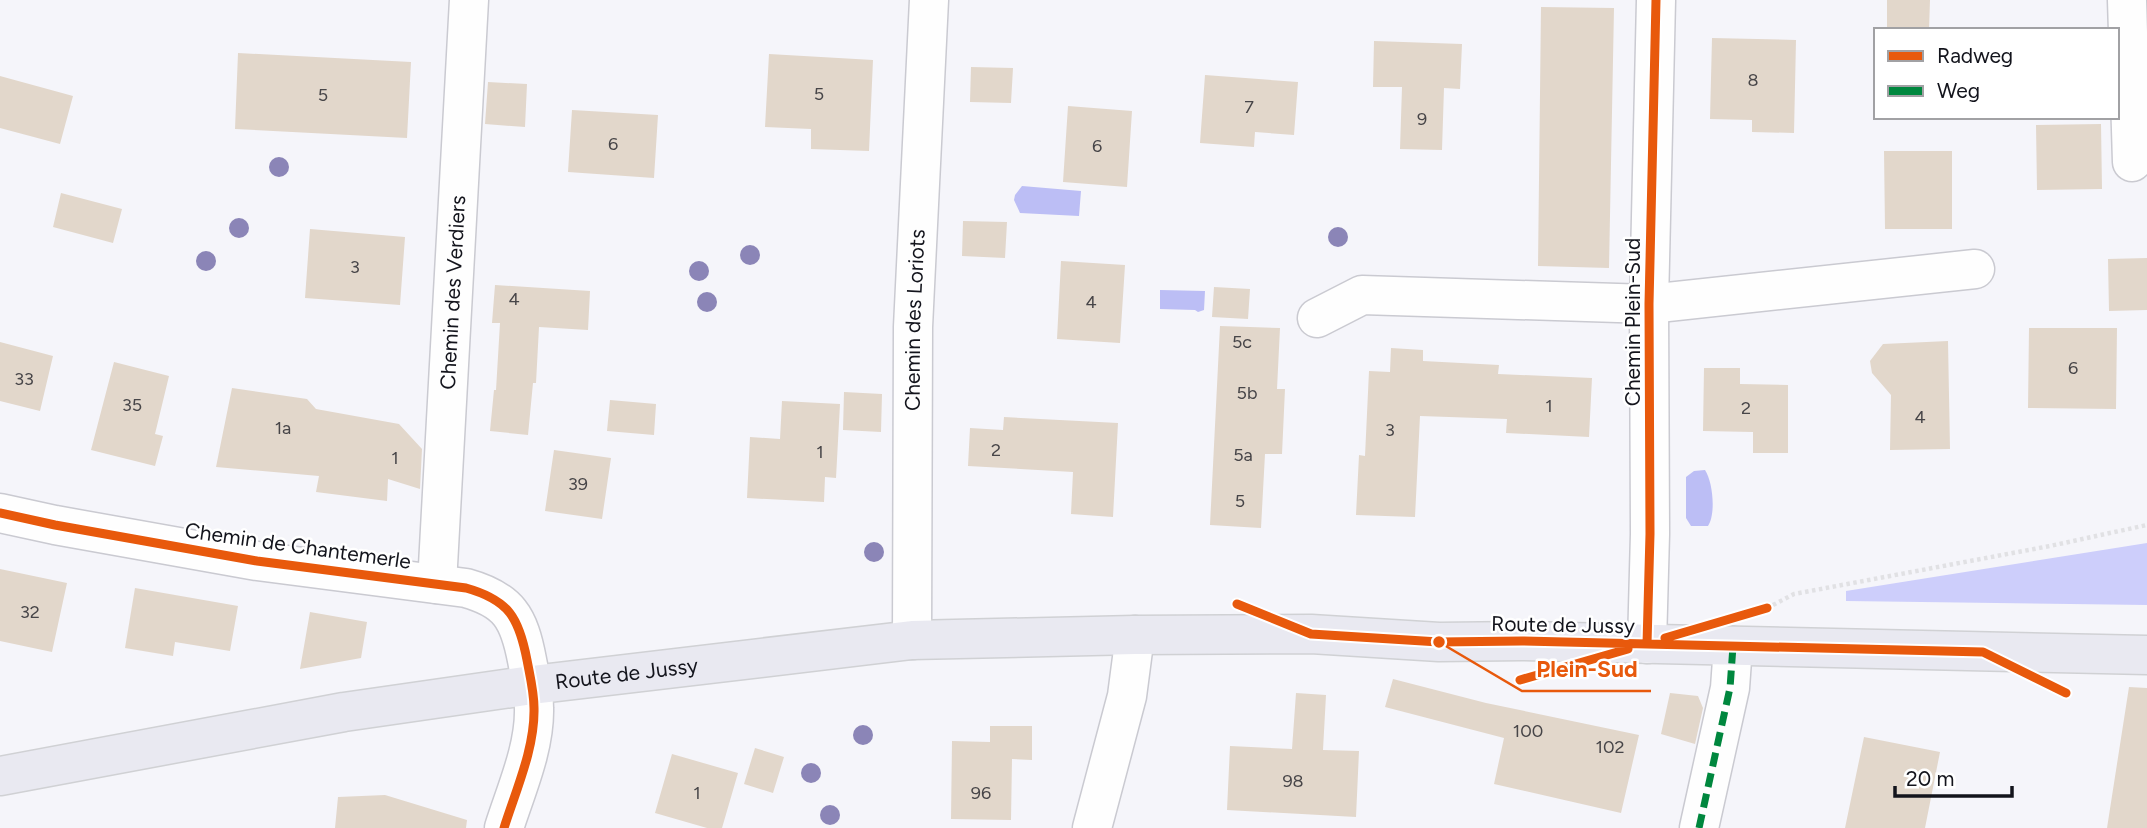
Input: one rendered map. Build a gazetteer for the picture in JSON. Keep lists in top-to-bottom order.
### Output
{
  "streets": {
    "main road": ["Route de Jussy"],
    "street": [
      "Chemin des Verdiers",
      "Chemin des Loriots",
      "Chemin Plein-Sud",
      "Chemin de Chantemerle"
    ]
  },
  "crossings": [
    ["Chemin des Verdiers", "Chemin de Chantemerle"],
    ["Chemin des Loriots", "Route de Jussy"],
    ["Chemin Plein-Sud", "Route de Jussy"],
    ["Chemin de Chantemerle", "Route de Jussy"]
  ],
  "places": ["Plein-Sud"],
  "house_numbers": [
    "8",
    "5",
    "5",
    "7",
    "9",
    "6",
    "6",
    "3",
    "4",
    "4",
    "5c",
    "6",
    "33",
    "5b",
    "35",
    "1",
    "2",
    "4",
    "1a",
    "3",
    "2",
    "1",
    "5a",
    "1",
    "39",
    "5",
    "32",
    "100",
    "102",
    "98",
    "1",
    "96"
  ],
  "legend": ["Radweg", "Weg"],
  "scale_bar": "20 m"
}
